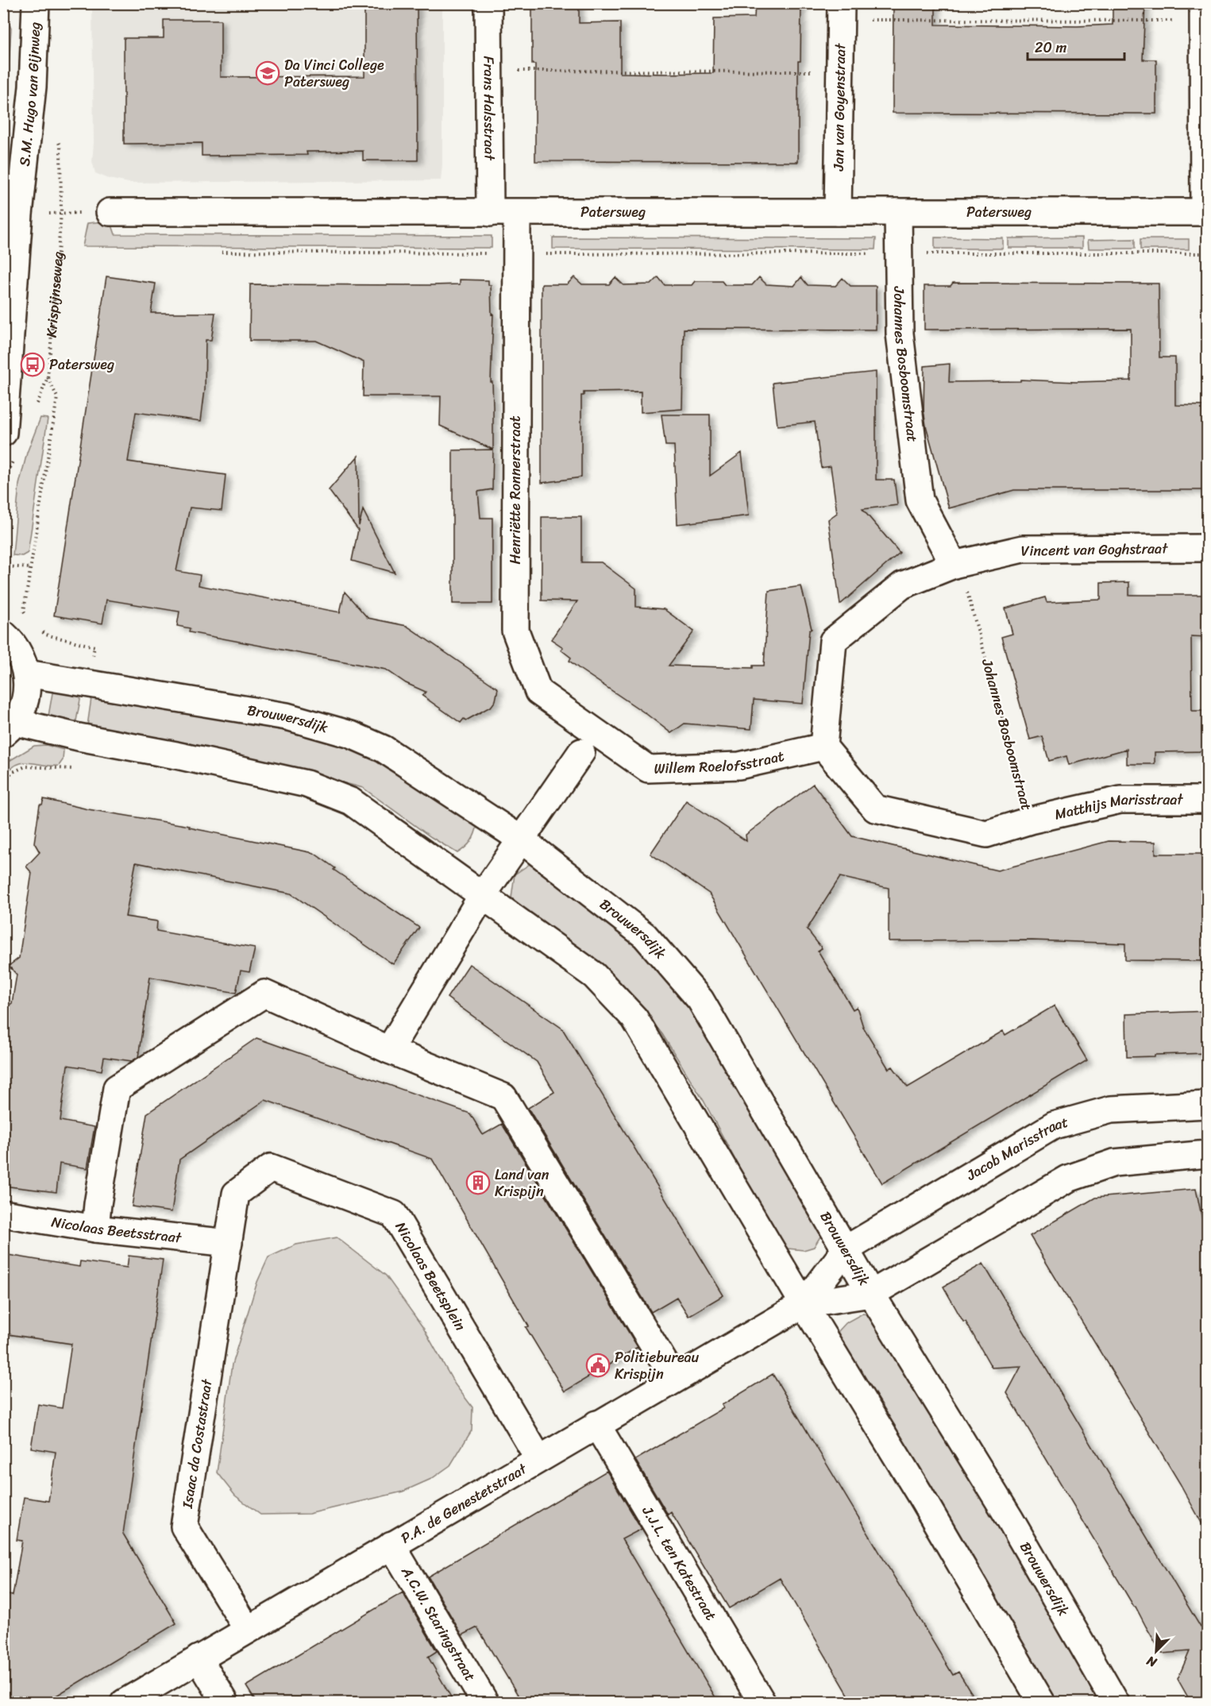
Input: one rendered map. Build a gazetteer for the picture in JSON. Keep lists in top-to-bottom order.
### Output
{
  "streets": {
    "street": [
      "S.M. Hugo van Gijnweg",
      "Frans Halsstraat",
      "Jan van Goyenstraat",
      "Patersweg",
      "Johannes Bosboomstraat",
      "Henriëtte Ronnerstraat",
      "Vincent van Goghstraat",
      "Brouwersdijk",
      "Willem Roelofsstraat",
      "Matthijs Marisstraat",
      "Jacob Marisstraat",
      "Nicolaas Beetsstraat",
      "Nicolaas Beetsplein",
      "Isaac da Costastraat",
      "P.A. de Genestetstraat",
      "J.J.L. ten Katestraat",
      "A.C.W. Staringstraat"
    ],
    "path": ["Krispijnseweg"]
  },
  "crossings": [
    ["Frans Halsstraat", "Patersweg"],
    ["Jan van Goyenstraat", "Patersweg"],
    ["Patersweg", "Johannes Bosboomstraat"],
    ["Patersweg", "Henriëtte Ronnerstraat"],
    ["Johannes Bosboomstraat", "Vincent van Goghstraat"],
    ["Johannes Bosboomstraat", "Willem Roelofsstraat"],
    ["Johannes Bosboomstraat", "Matthijs Marisstraat"],
    ["Henriëtte Ronnerstraat", "Willem Roelofsstraat"],
    ["Brouwersdijk", "Jacob Marisstraat"],
    ["Nicolaas Beetsstraat", "Nicolaas Beetsplein"],
    ["Nicolaas Beetsstraat", "Isaac da Costastraat"],
    ["Nicolaas Beetsplein", "Isaac da Costastraat"],
    ["Nicolaas Beetsplein", "P.A. de Genestetstraat"],
    ["Isaac da Costastraat", "P.A. de Genestetstraat"],
    ["P.A. de Genestetstraat", "J.J.L. ten Katestraat"],
    ["P.A. de Genestetstraat", "A.C.W. Staringstraat"]
  ],
  "places": {
    "school or university": ["Da Vinci College Patersweg"],
    "bus stop": ["Patersweg"],
    "building": ["Land van Krispijn"],
    "public building": ["Politiebureau Krispijn"]
  },
  "scale_bar": "20 m",
  "north": "bottom left"
}
